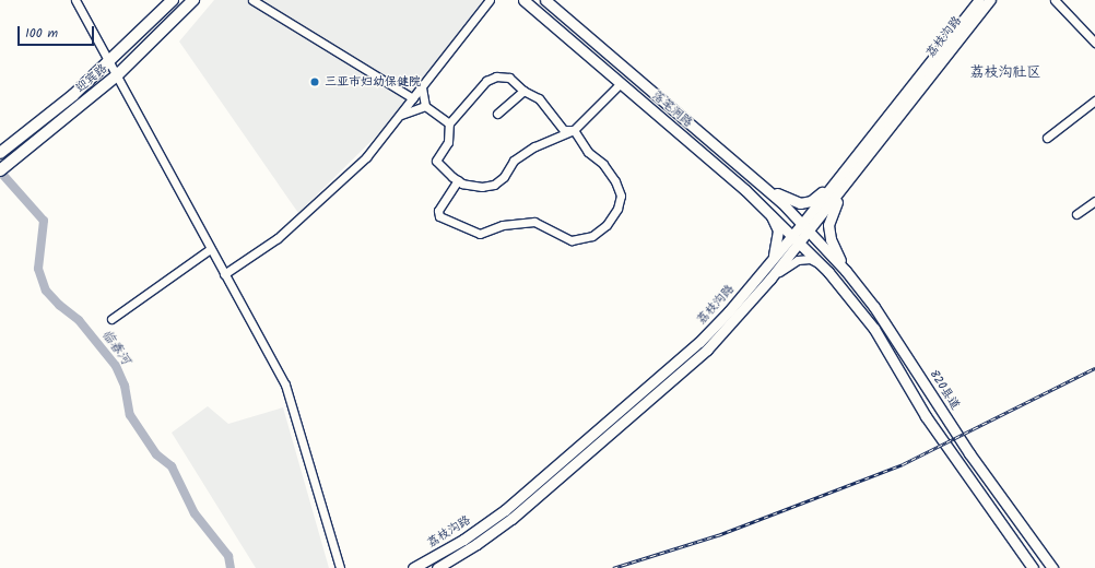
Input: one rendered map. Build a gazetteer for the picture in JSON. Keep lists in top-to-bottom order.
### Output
{
  "streets": {
    "highway": ["迎宾路"],
    "main road": ["荔枝沟路", "落笔洞路", "820县道"]
  },
  "crossings": [
    ["荔枝沟路", "落笔洞路"],
    ["荔枝沟路", "820县道"],
    ["落笔洞路", "820县道"]
  ],
  "districts": ["荔枝沟社区"],
  "water": ["临春河"],
  "places": ["三亚市妇幼保健院"],
  "scale_bar": "100 m"
}
